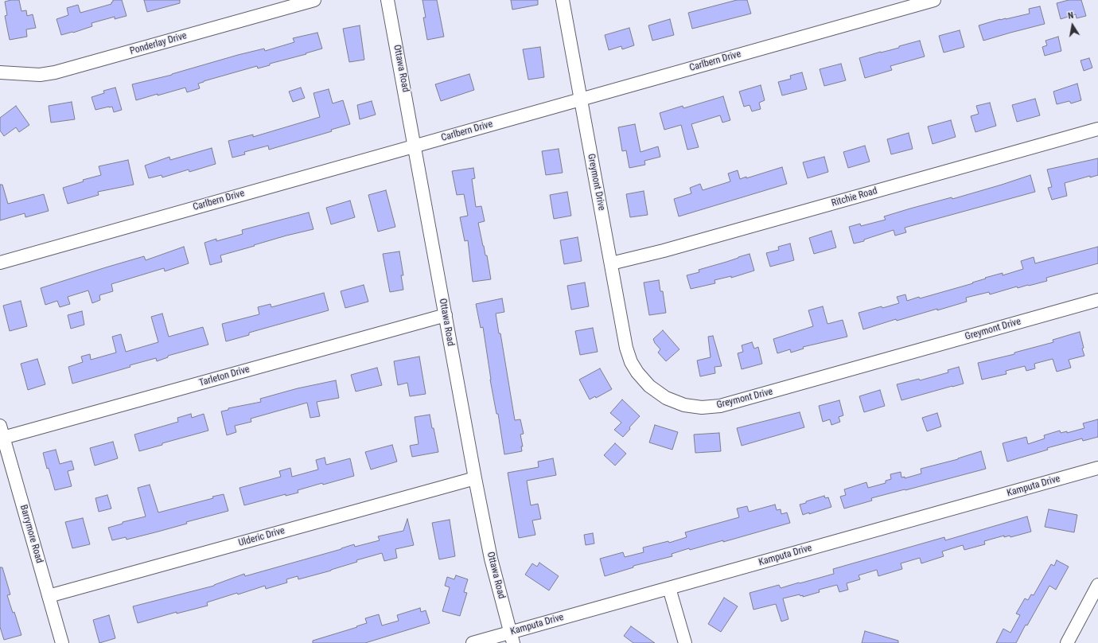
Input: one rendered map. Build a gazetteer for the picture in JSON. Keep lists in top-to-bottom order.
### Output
{
  "streets": {
    "street": [
      "Ponderlay Drive",
      "Carlbern Drive",
      "Ottawa Road",
      "Greymont Drive",
      "Ritchie Road",
      "Tarleton Drive",
      "Kamputa Drive",
      "Barrymore Road",
      "Ulderic Drive"
    ]
  },
  "crossings": [
    ["Carlbern Drive", "Ottawa Road"],
    ["Carlbern Drive", "Greymont Drive"],
    ["Ottawa Road", "Tarleton Drive"],
    ["Ottawa Road", "Kamputa Drive"],
    ["Ottawa Road", "Ulderic Drive"],
    ["Greymont Drive", "Ritchie Road"],
    ["Tarleton Drive", "Barrymore Road"],
    ["Barrymore Road", "Ulderic Drive"]
  ],
  "north": "top"
}
